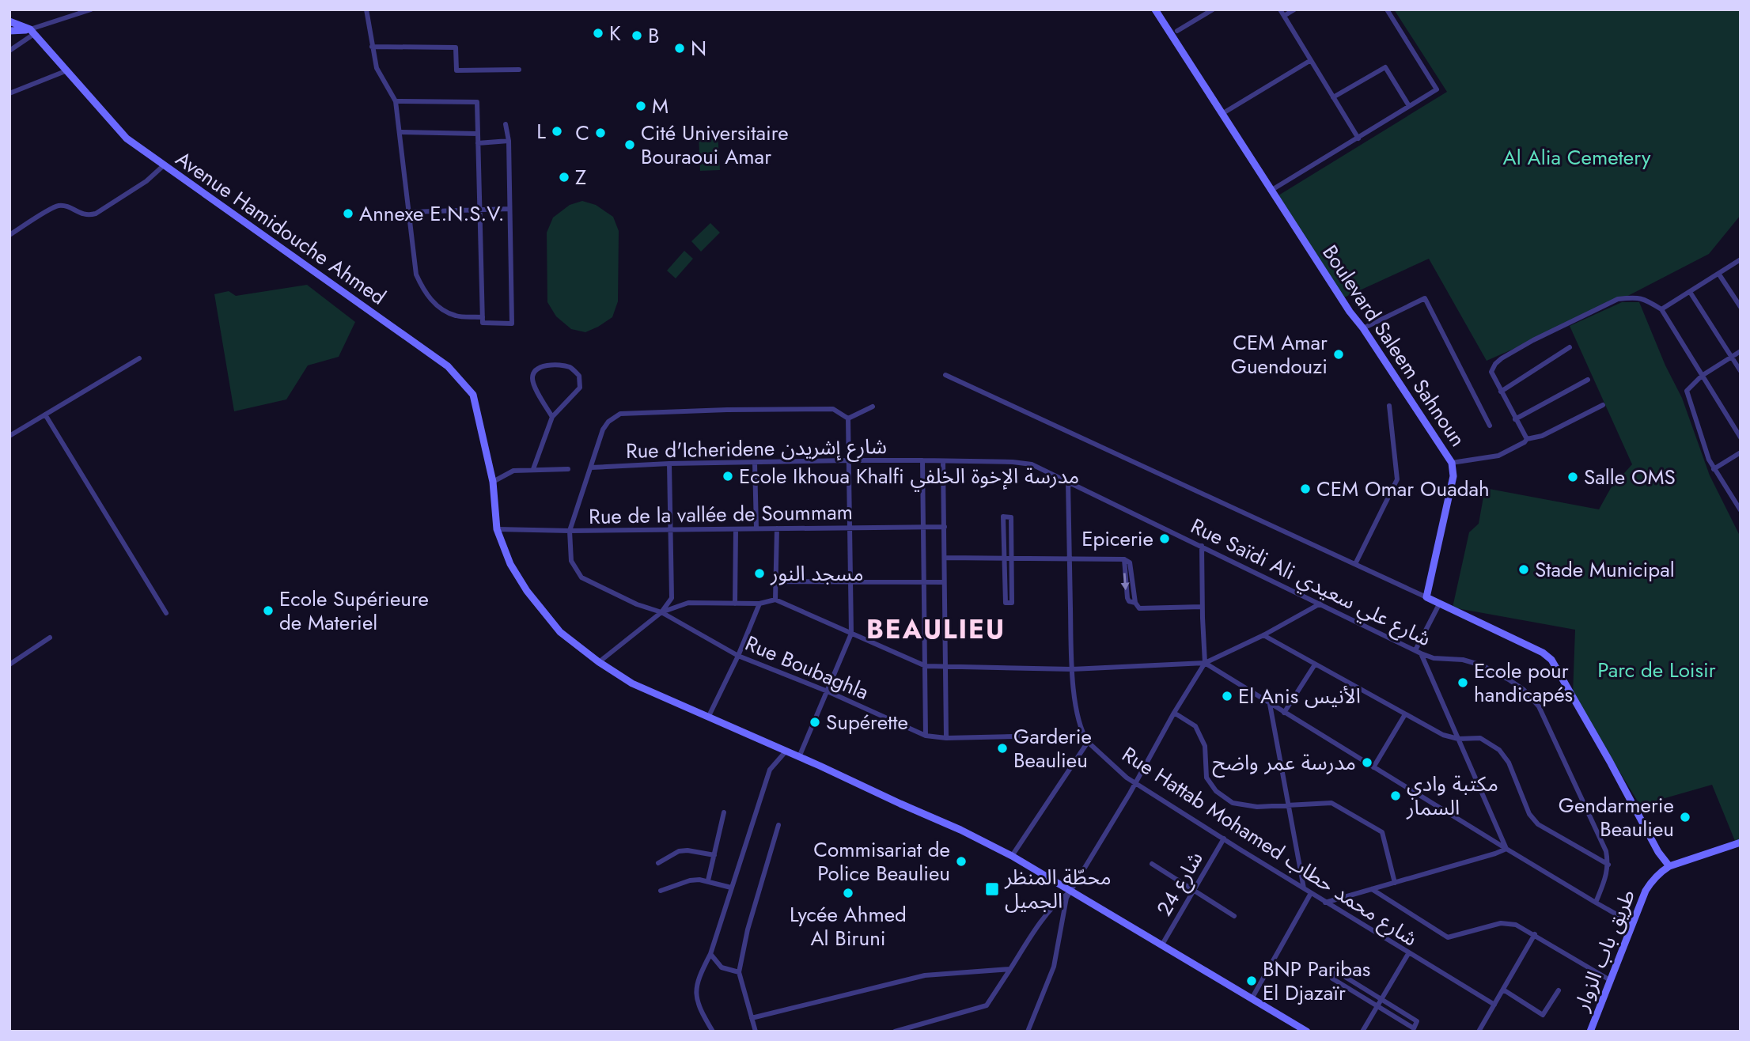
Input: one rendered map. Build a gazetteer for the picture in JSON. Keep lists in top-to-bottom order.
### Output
{
  "streets": {
    "main road": ["Avenue Hamidouche Ahmed", "Boulevard Saleem Sahnoun", "طريق باب الزوار"],
    "street": [
      "Rue d'Icheridene شارع إشريدن",
      "Rue de la vallée de Soummam",
      "Rue Saïdi Ali شارع علي سعيدي",
      "Rue Boubaghla",
      "Rue Hattab Mohamed شارع محمد حطاب",
      "شارع 24"
    ]
  },
  "crossings": [
    ["Avenue Hamidouche Ahmed", "Rue de la vallée de Soummam"],
    ["Avenue Hamidouche Ahmed", "شارع 24"],
    ["Rue d'Icheridene شارع إشريدن", "Rue Saïdi Ali شارع علي سعيدي"],
    ["Rue de la vallée de Soummam", "Rue Boubaghla"],
    ["Rue Saïdi Ali شارع علي سعيدي", "Rue Hattab Mohamed شارع محمد حطاب"],
    ["Rue Boubaghla", "Rue Hattab Mohamed شارع محمد حطاب"],
    ["Rue Hattab Mohamed شارع محمد حطاب", "شارع 24"]
  ],
  "districts": ["BEAULIEU"],
  "parks": ["Al Alia Cemetery", "Parc de Loisir"],
  "places": {
    "other": [
      "K",
      "B",
      "N",
      "M",
      "L",
      "C",
      "Cité Universitaire Bouraoui Amar",
      "Z",
      "Annexe E.N.S.V.",
      "CEM Amar Guendouzi",
      "Ecole Ikhoua Khalfi مدرسة الإخوة الخلفي",
      "Salle OMS",
      "CEM Omar Ouadah",
      "Epicerie",
      "Stade Municipal",
      "مسجد النور",
      "Ecole Supérieure de Materiel",
      "Ecole pour handicapés",
      "El Anis الأنيس",
      "Supérette",
      "Garderie Beaulieu",
      "مدرسة عمر واضح",
      "مكتبة وادي السمار",
      "Gendarmerie Beaulieu",
      "Commisariat de Police Beaulieu",
      "Lycée Ahmed Al Biruni",
      "BNP Paribas El Djazaïr"
    ],
    "transit": ["محطّة المنظر الجميل"]
  }
}
